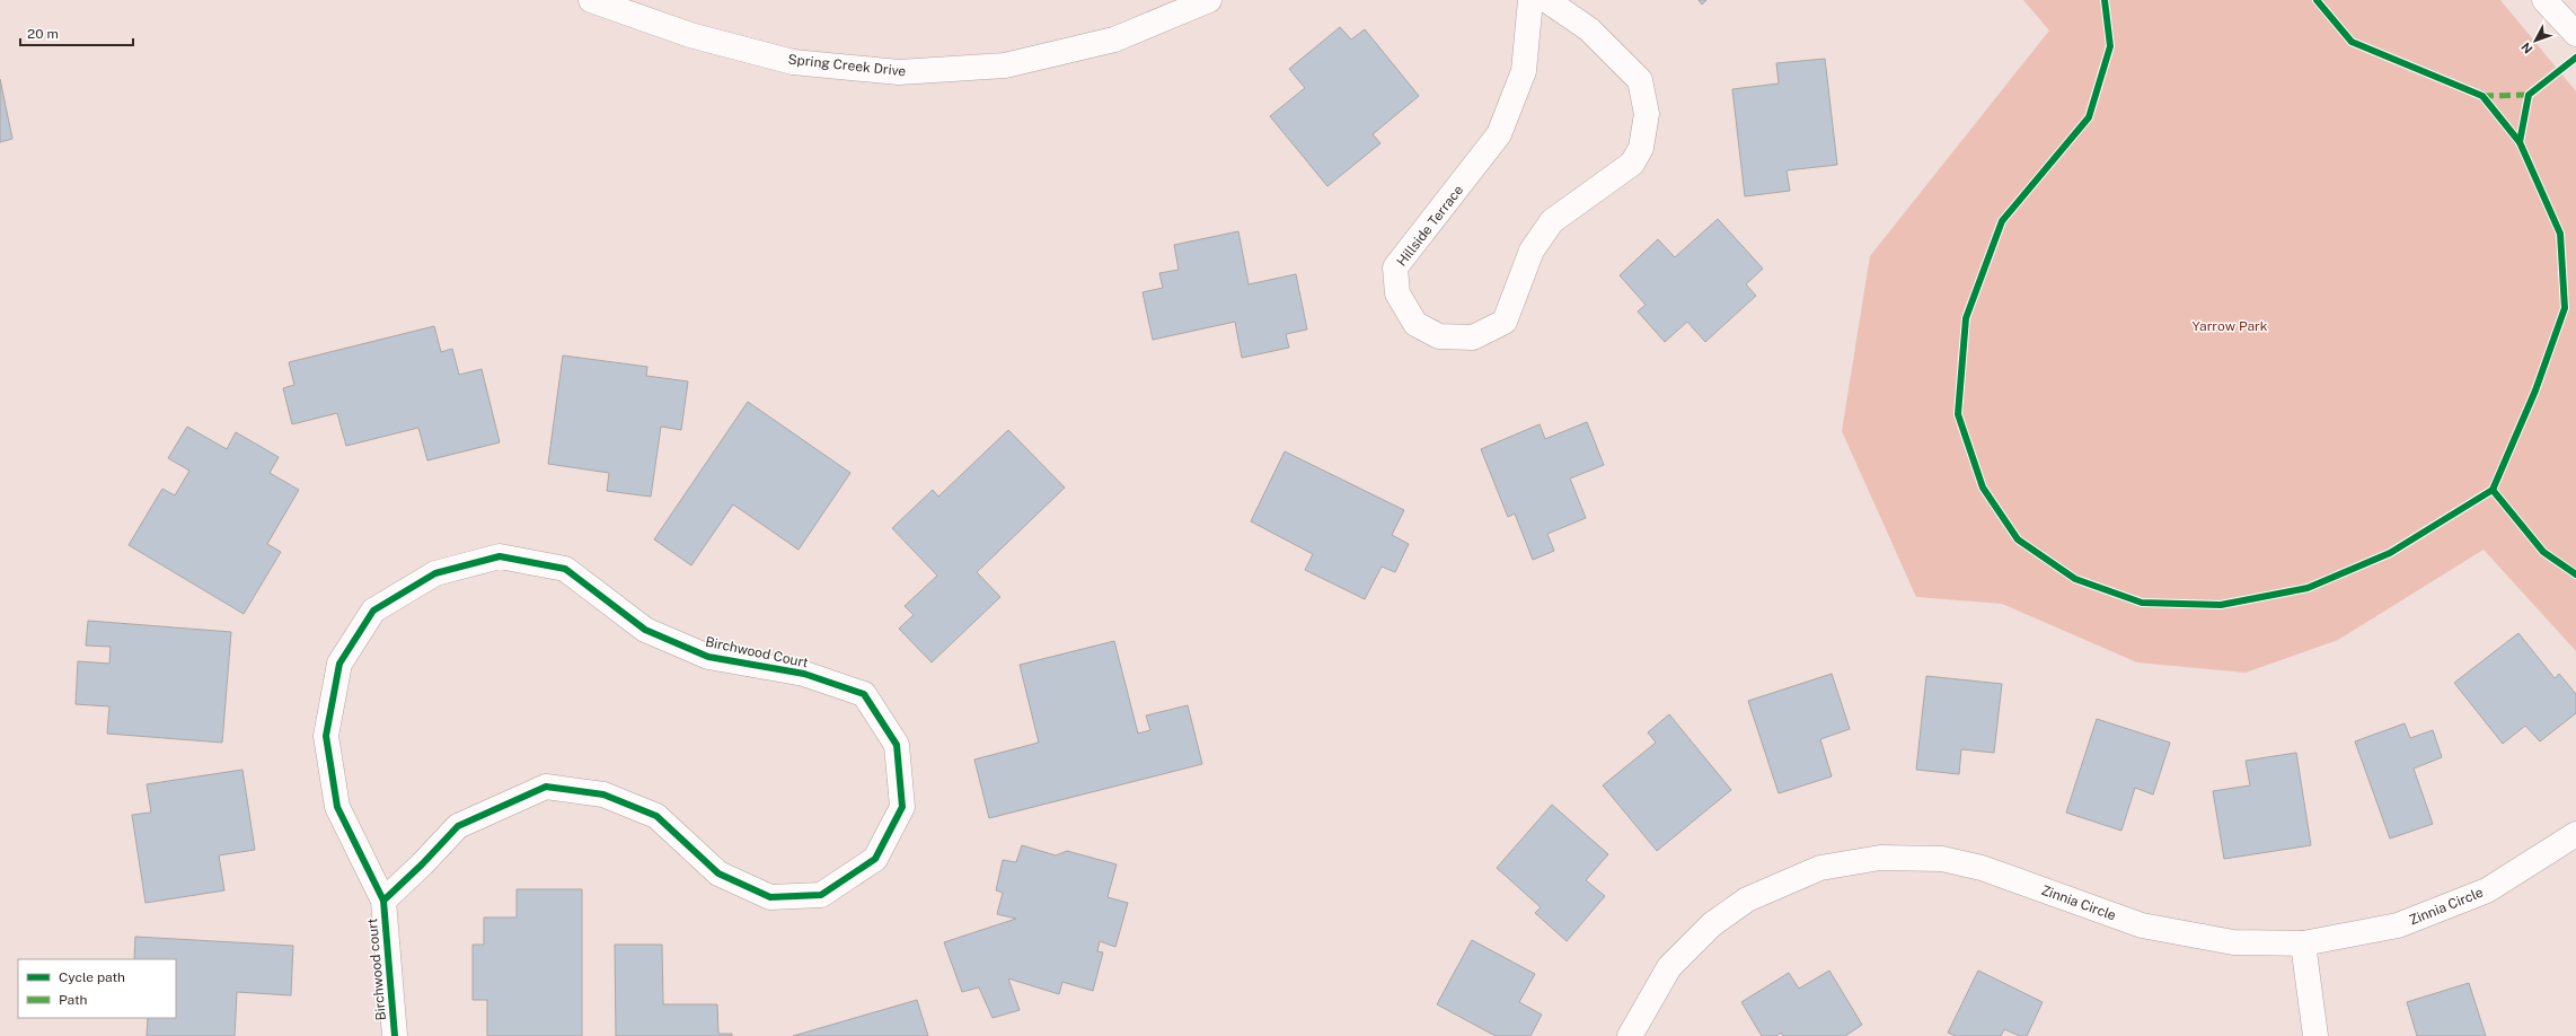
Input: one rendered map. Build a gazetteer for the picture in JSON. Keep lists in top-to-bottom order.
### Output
{
  "streets": {
    "street": [
      "Spring Creek Drive",
      "Hillside Terrace",
      "Birchwood Court",
      "Zinnia Circle",
      "Birchwood court"
    ]
  },
  "crossings": [
    ["Birchwood Court", "Birchwood court"]
  ],
  "parks": ["Yarrow Park"],
  "legend": ["Cycle path", "Path"],
  "scale_bar": "20 m",
  "north": "bottom left"
}
